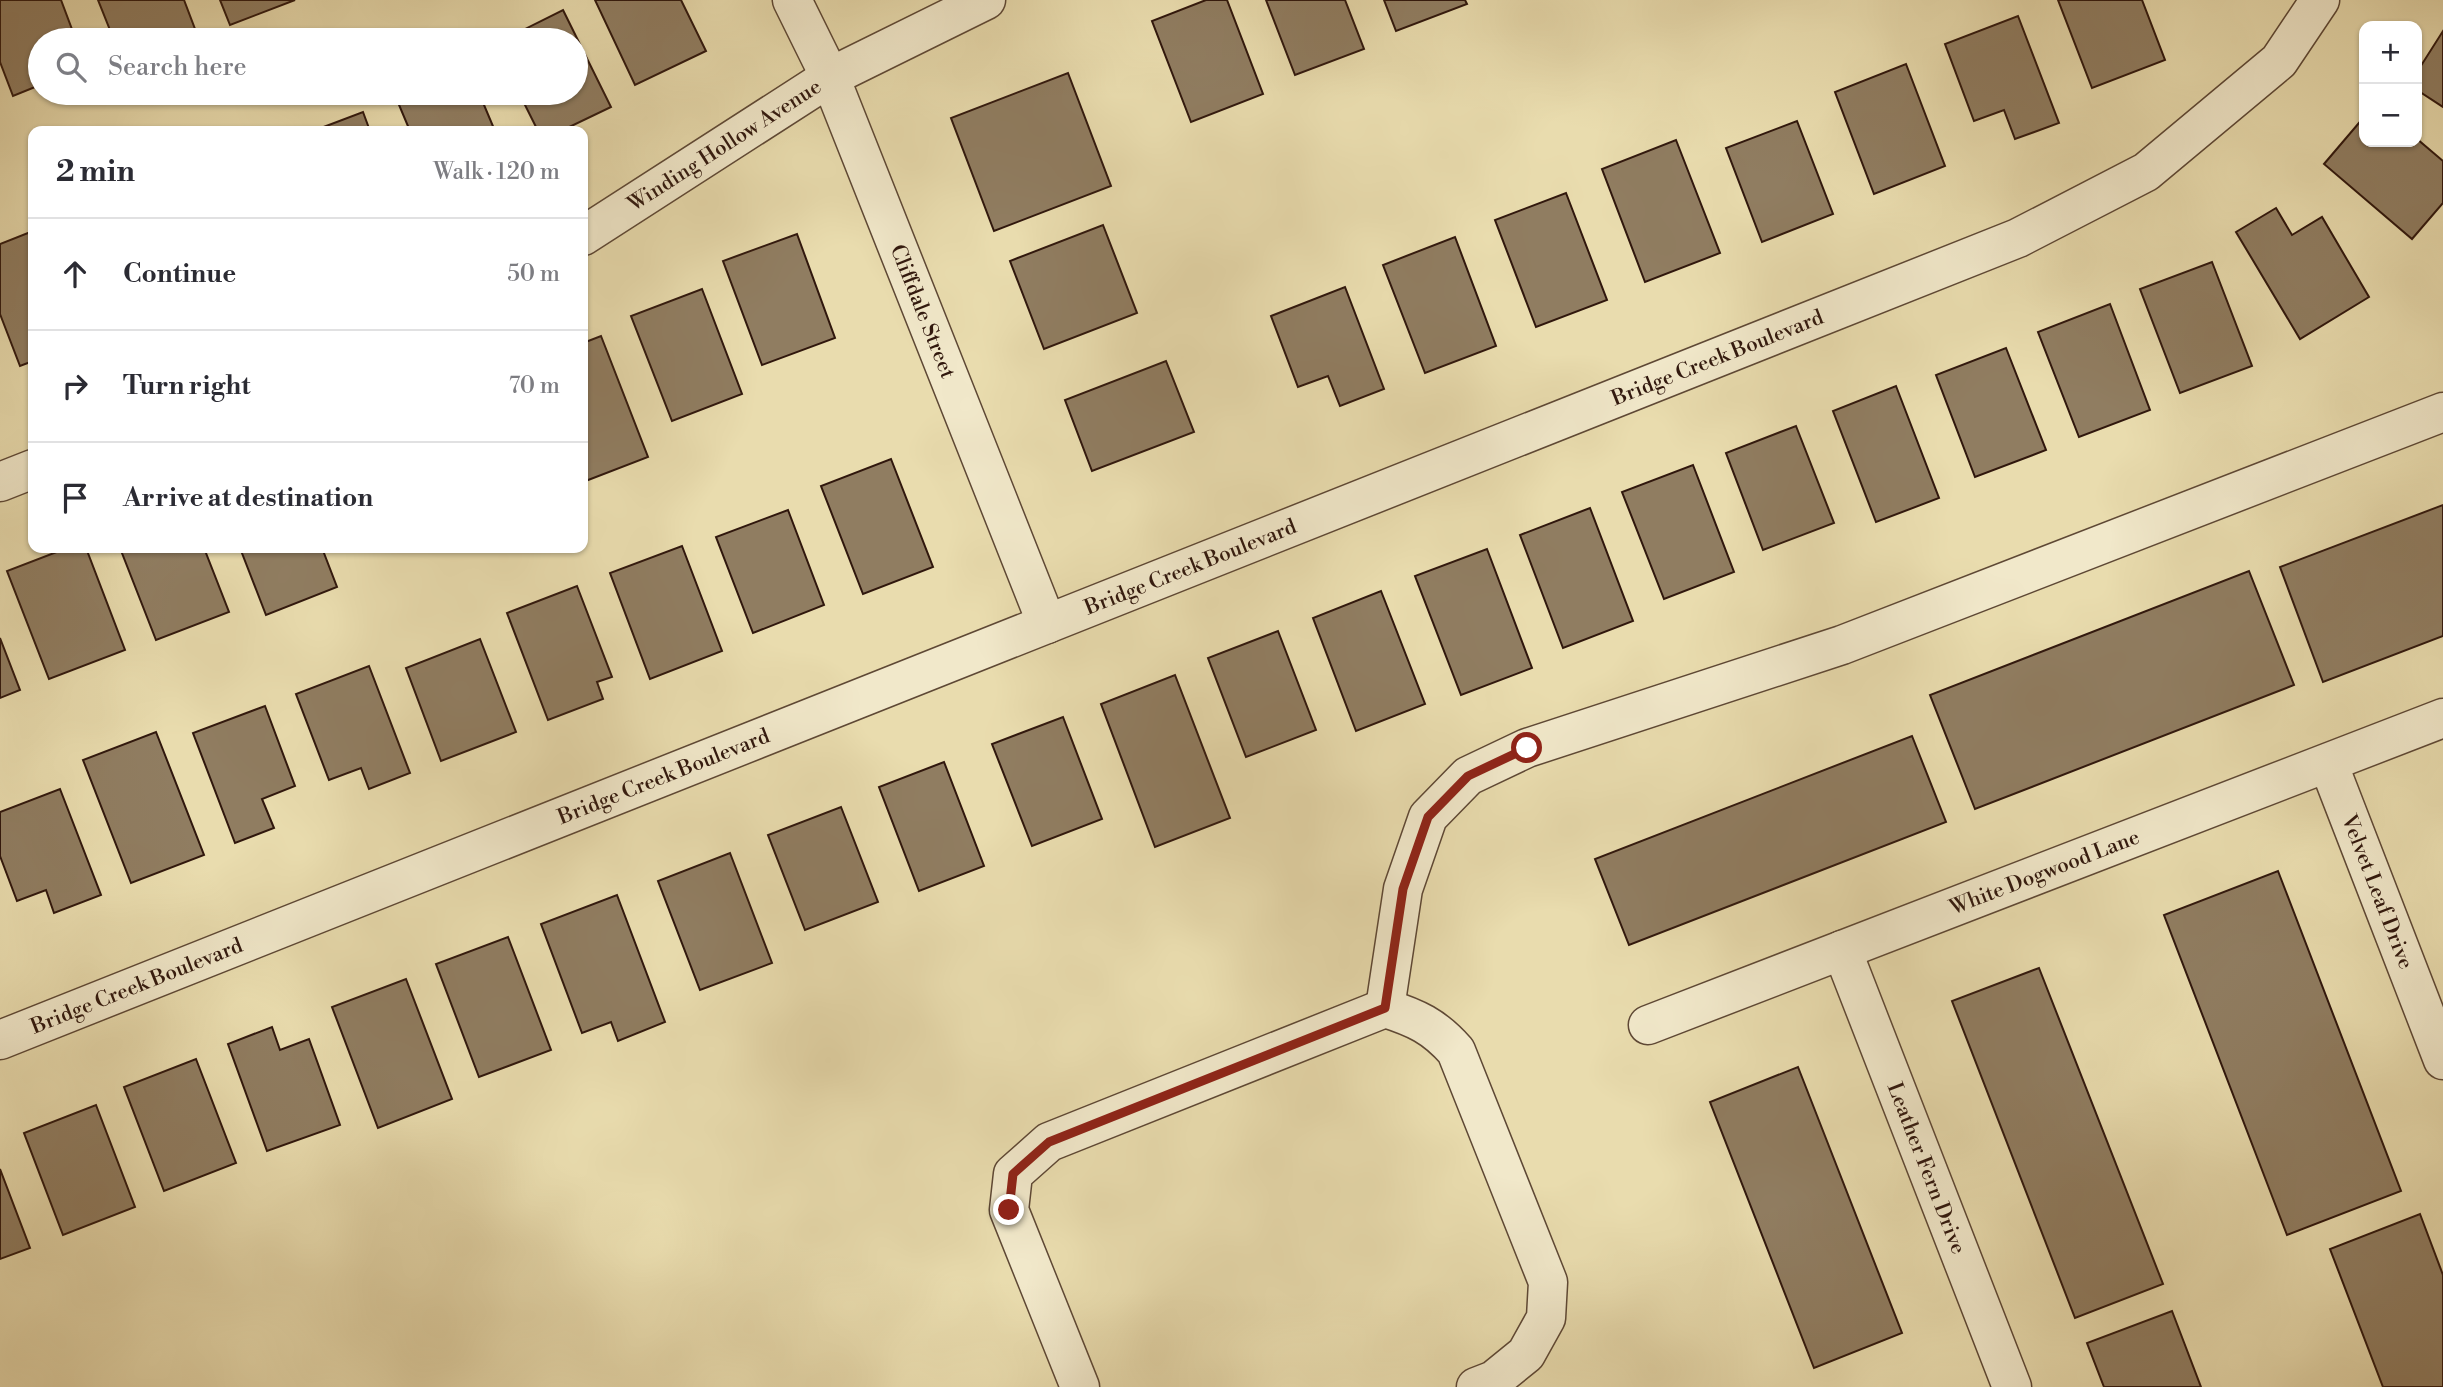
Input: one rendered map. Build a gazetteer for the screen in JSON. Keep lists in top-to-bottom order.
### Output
{
  "streets": {
    "street": [
      "Winding Hollow Avenue",
      "Cliffdale Street",
      "Bridge Creek Boulevard",
      "White Dogwood Lane",
      "Velvet Leaf Drive",
      "Leather Fern Drive"
    ]
  },
  "crossings": [
    ["Winding Hollow Avenue", "Cliffdale Street"],
    ["Cliffdale Street", "Bridge Creek Boulevard"],
    ["White Dogwood Lane", "Velvet Leaf Drive"],
    ["White Dogwood Lane", "Leather Fern Drive"]
  ],
  "page": {
    "map_buttons": ["+", "−"],
    "search": "Search here",
    "heading": ["2 min", "Walk · 120 m"],
    "list": [
      ["Continue", "50 m"],
      ["Turn right", "70 m"],
      "Arrive at destination"
    ]
  }
}
